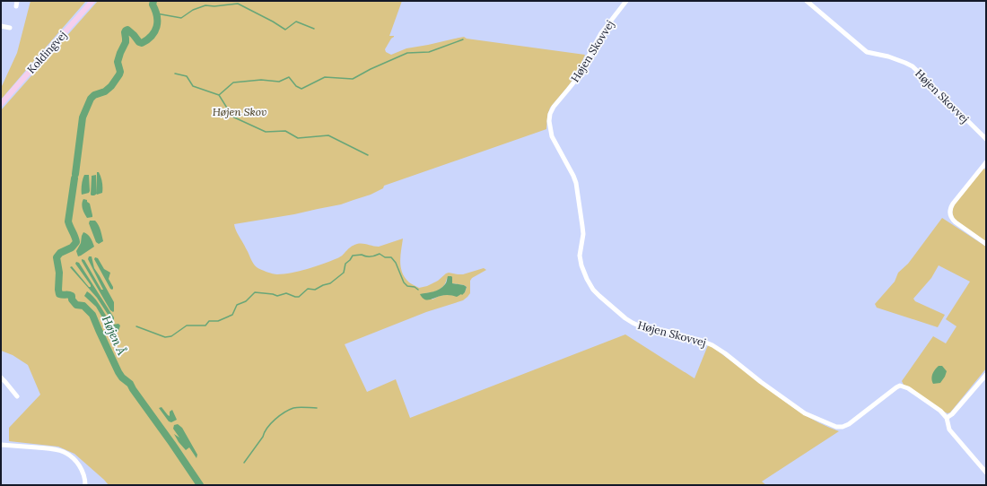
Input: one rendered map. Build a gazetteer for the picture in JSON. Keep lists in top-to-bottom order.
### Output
{
  "streets": {
    "main road": ["Koldingvej"],
    "street": ["Højen Skovvej"]
  },
  "water": ["Højen Å"],
  "parks": ["Højen Skov"]
}
